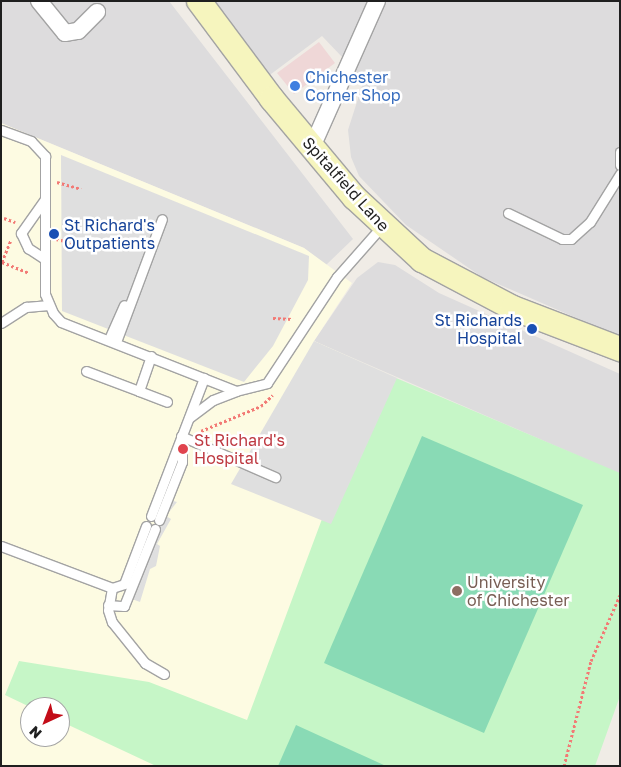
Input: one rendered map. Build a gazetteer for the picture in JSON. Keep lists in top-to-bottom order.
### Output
{
  "streets": {
    "main road": ["Spitalfield Lane"]
  },
  "places": [
    "Chichester Corner Shop",
    "St Richard's Outpatients",
    "St Richards Hospital",
    "St Richard's Hospital",
    "University of Chichester"
  ],
  "north": "bottom left"
}
